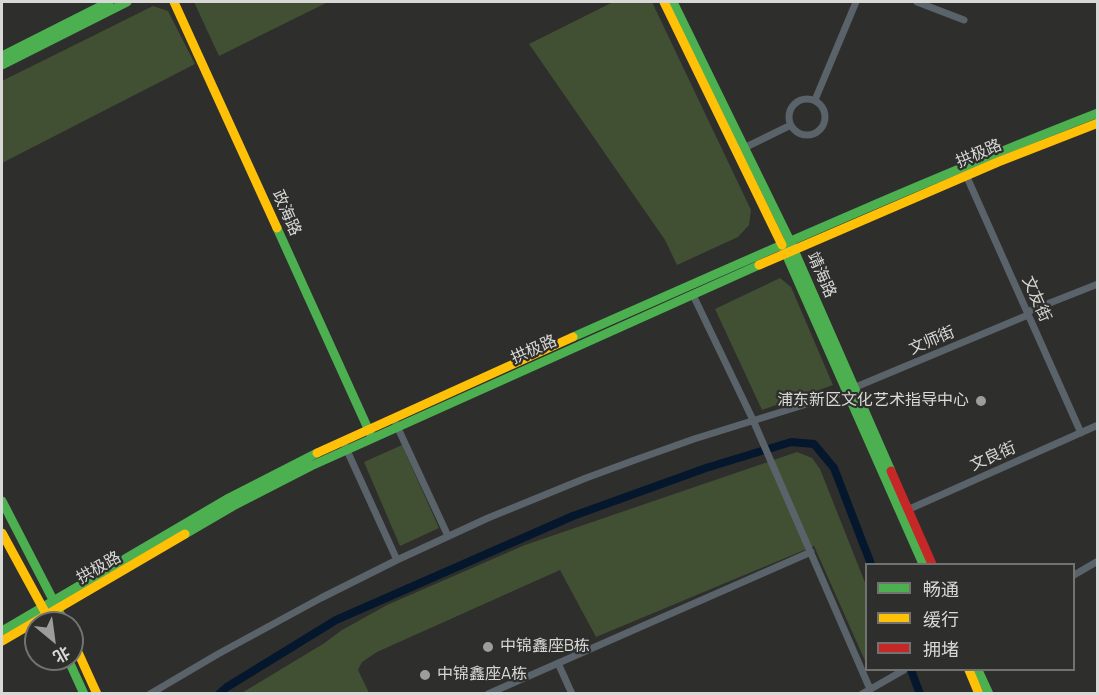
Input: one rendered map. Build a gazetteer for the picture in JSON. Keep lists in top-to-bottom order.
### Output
{
  "streets": {
    "main road": ["拱极路", "政海路", "靖海路"],
    "street": ["文友街", "文师街", "文良街"]
  },
  "crossings": [
    ["拱极路", "政海路"],
    ["拱极路", "靖海路"],
    ["拱极路", "文友街"],
    ["靖海路", "文师街"],
    ["靖海路", "文良街"],
    ["文友街", "文师街"],
    ["文友街", "文良街"]
  ],
  "places": ["浦东新区文化艺术指导中心", "中锦鑫座B栋", "中锦鑫座A栋"],
  "legend": ["畅通", "缓行", "拥堵"],
  "north": "bottom right"
}
